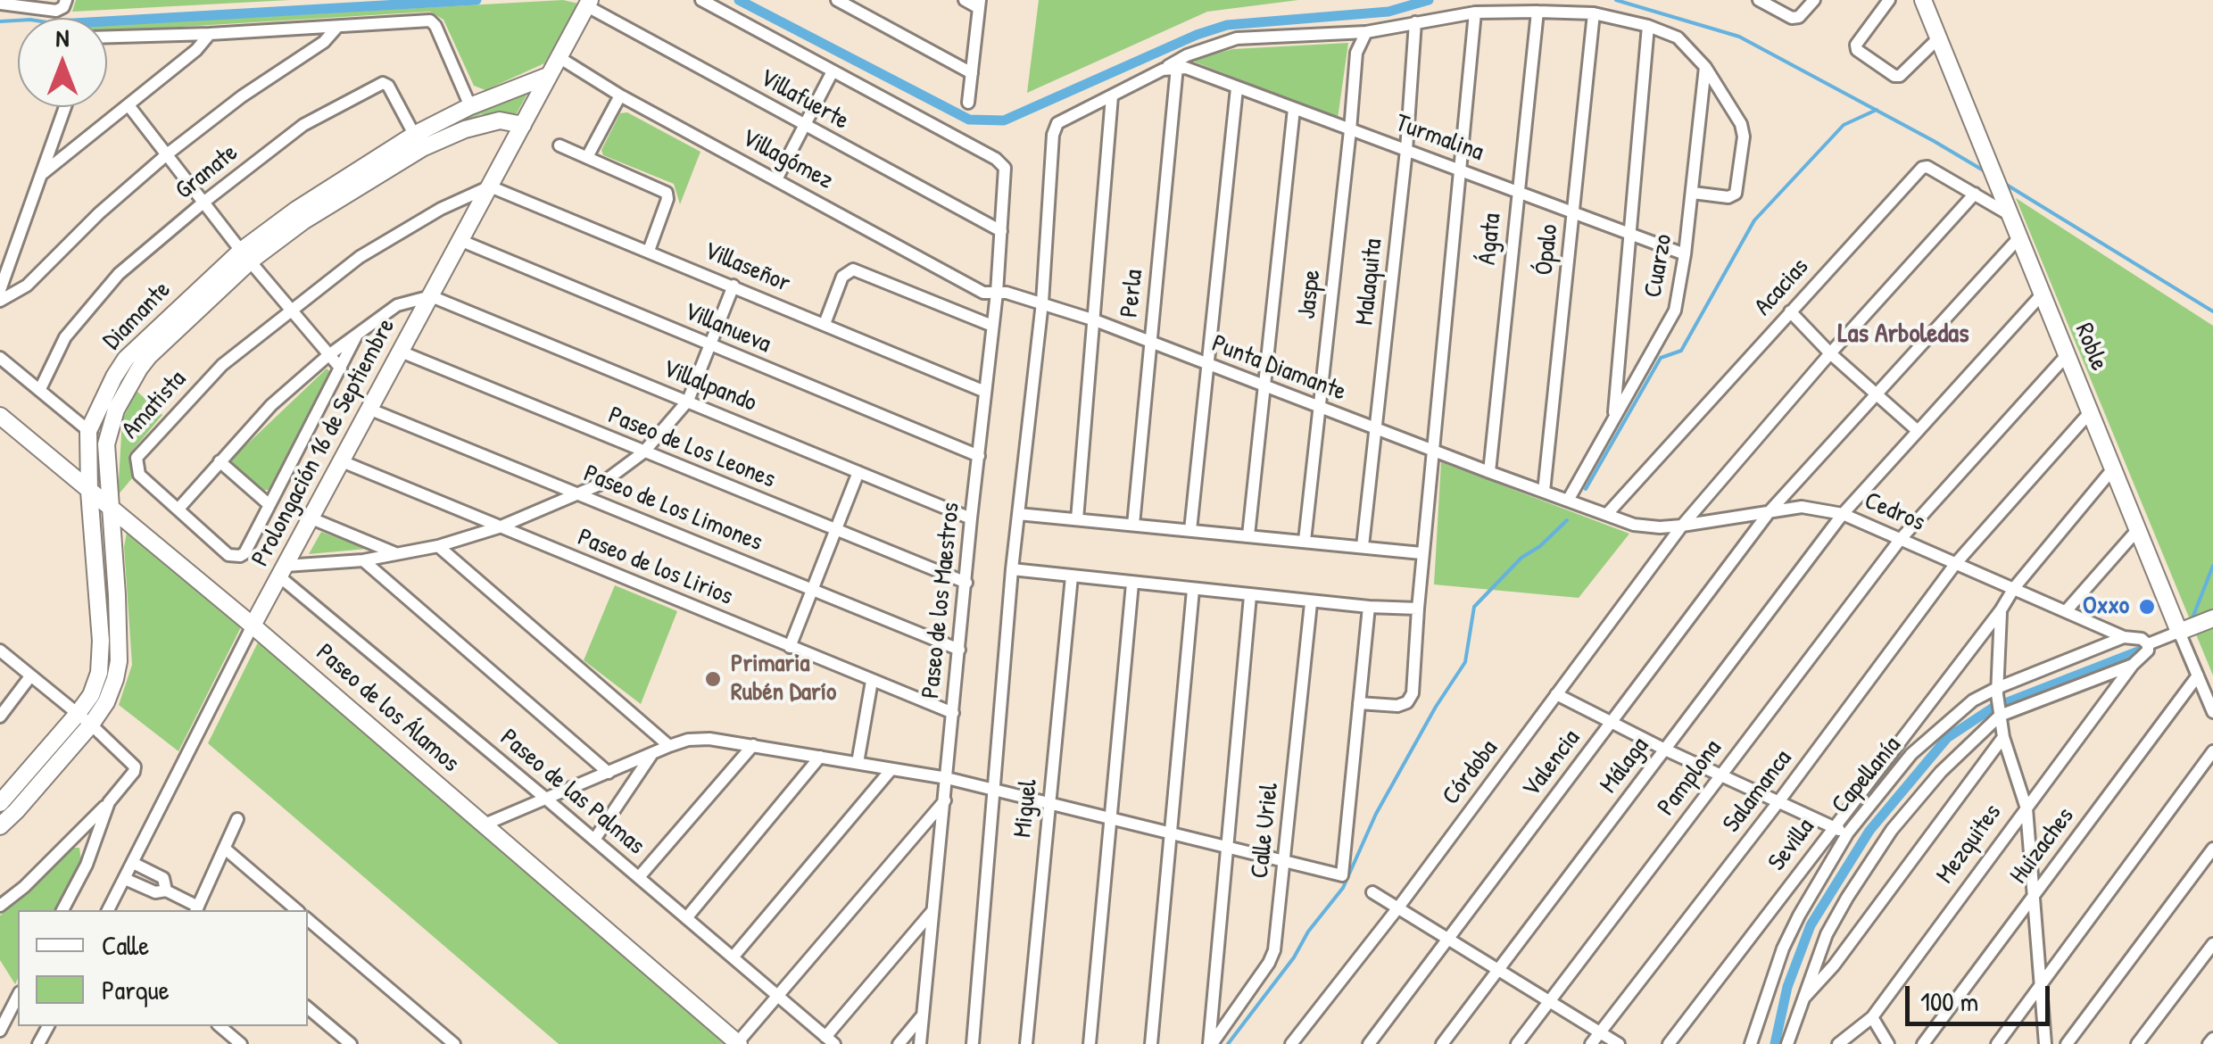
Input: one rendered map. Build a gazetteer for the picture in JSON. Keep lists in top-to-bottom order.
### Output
{
  "streets": {
    "street": [
      "Villafuerte",
      "Turmalina",
      "Villagómez",
      "Granate",
      "Ágata",
      "Ópalo",
      "Cuarzo",
      "Villaseñor",
      "Malaquita",
      "Acacias",
      "Perla",
      "Jaspe",
      "Diamante",
      "Villanueva",
      "Roble",
      "Punta Diamante",
      "Villalpando",
      "Amatista",
      "Prolongación 16 de Septiembre",
      "Paseo de Los Leones",
      "Paseo de Los Limones",
      "Cedros",
      "Paseo de los Lirios",
      "Paseo de los Maestros",
      "Paseo de los Álamos",
      "Valencia",
      "Málaga",
      "Córdoba",
      "Capellanía",
      "Pamplona",
      "Salamanca",
      "Paseo de las Palmas",
      "Miguel",
      "Calle Uriel",
      "Mezquites",
      "Sevilla",
      "Huizaches"
    ]
  },
  "crossings": [
    ["Villafuerte", "Prolongación 16 de Septiembre"],
    ["Villafuerte", "Paseo de los Maestros"],
    ["Turmalina", "Ágata"],
    ["Turmalina", "Ópalo"],
    ["Turmalina", "Cuarzo"],
    ["Turmalina", "Malaquita"],
    ["Turmalina", "Perla"],
    ["Turmalina", "Jaspe"],
    ["Villagómez", "Punta Diamante"],
    ["Villagómez", "Prolongación 16 de Septiembre"],
    ["Villagómez", "Paseo de los Maestros"],
    ["Granate", "Diamante"],
    ["Ágata", "Punta Diamante"],
    ["Ópalo", "Punta Diamante"],
    ["Cuarzo", "Punta Diamante"],
    ["Cuarzo", "Cedros"],
    ["Villaseñor", "Amatista"],
    ["Villaseñor", "Prolongación 16 de Septiembre"],
    ["Villaseñor", "Paseo de los Maestros"],
    ["Malaquita", "Punta Diamante"],
    ["Acacias", "Roble"],
    ["Acacias", "Cedros"],
    ["Acacias", "Córdoba"],
    ["Perla", "Punta Diamante"],
    ["Jaspe", "Punta Diamante"],
    ["Diamante", "Prolongación 16 de Septiembre"],
    ["Diamante", "Paseo de los Álamos"],
    ["Villanueva", "Prolongación 16 de Septiembre"],
    ["Villanueva", "Paseo de los Maestros"],
    ["Roble", "Valencia"],
    ["Roble", "Málaga"],
    ["Roble", "Pamplona"],
    ["Roble", "Salamanca"],
    ["Roble", "Sevilla"],
    ["Roble", "Huizaches"],
    ["Punta Diamante", "Cedros"],
    ["Punta Diamante", "Paseo de los Maestros"],
    ["Villalpando", "Prolongación 16 de Septiembre"],
    ["Villalpando", "Paseo de los Maestros"],
    ["Amatista", "Prolongación 16 de Septiembre"],
    ["Prolongación 16 de Septiembre", "Paseo de Los Leones"],
    ["Prolongación 16 de Septiembre", "Paseo de Los Limones"],
    ["Prolongación 16 de Septiembre", "Paseo de los Lirios"],
    ["Prolongación 16 de Septiembre", "Paseo de los Álamos"],
    ["Prolongación 16 de Septiembre", "Paseo de las Palmas"],
    ["Paseo de Los Leones", "Paseo de los Maestros"],
    ["Paseo de Los Limones", "Paseo de los Maestros"],
    ["Cedros", "Valencia"],
    ["Cedros", "Málaga"],
    ["Cedros", "Córdoba"],
    ["Cedros", "Capellanía"],
    ["Cedros", "Pamplona"],
    ["Cedros", "Salamanca"],
    ["Cedros", "Mezquites"],
    ["Cedros", "Sevilla"],
    ["Paseo de los Lirios", "Paseo de los Maestros"],
    ["Capellanía", "Mezquites"]
  ],
  "districts": ["Las Arboledas"],
  "places": ["Oxxo", "Primaria Rubén Darío"],
  "legend": ["Calle", "Parque"],
  "scale_bar": "100 m",
  "north": "top"
}
